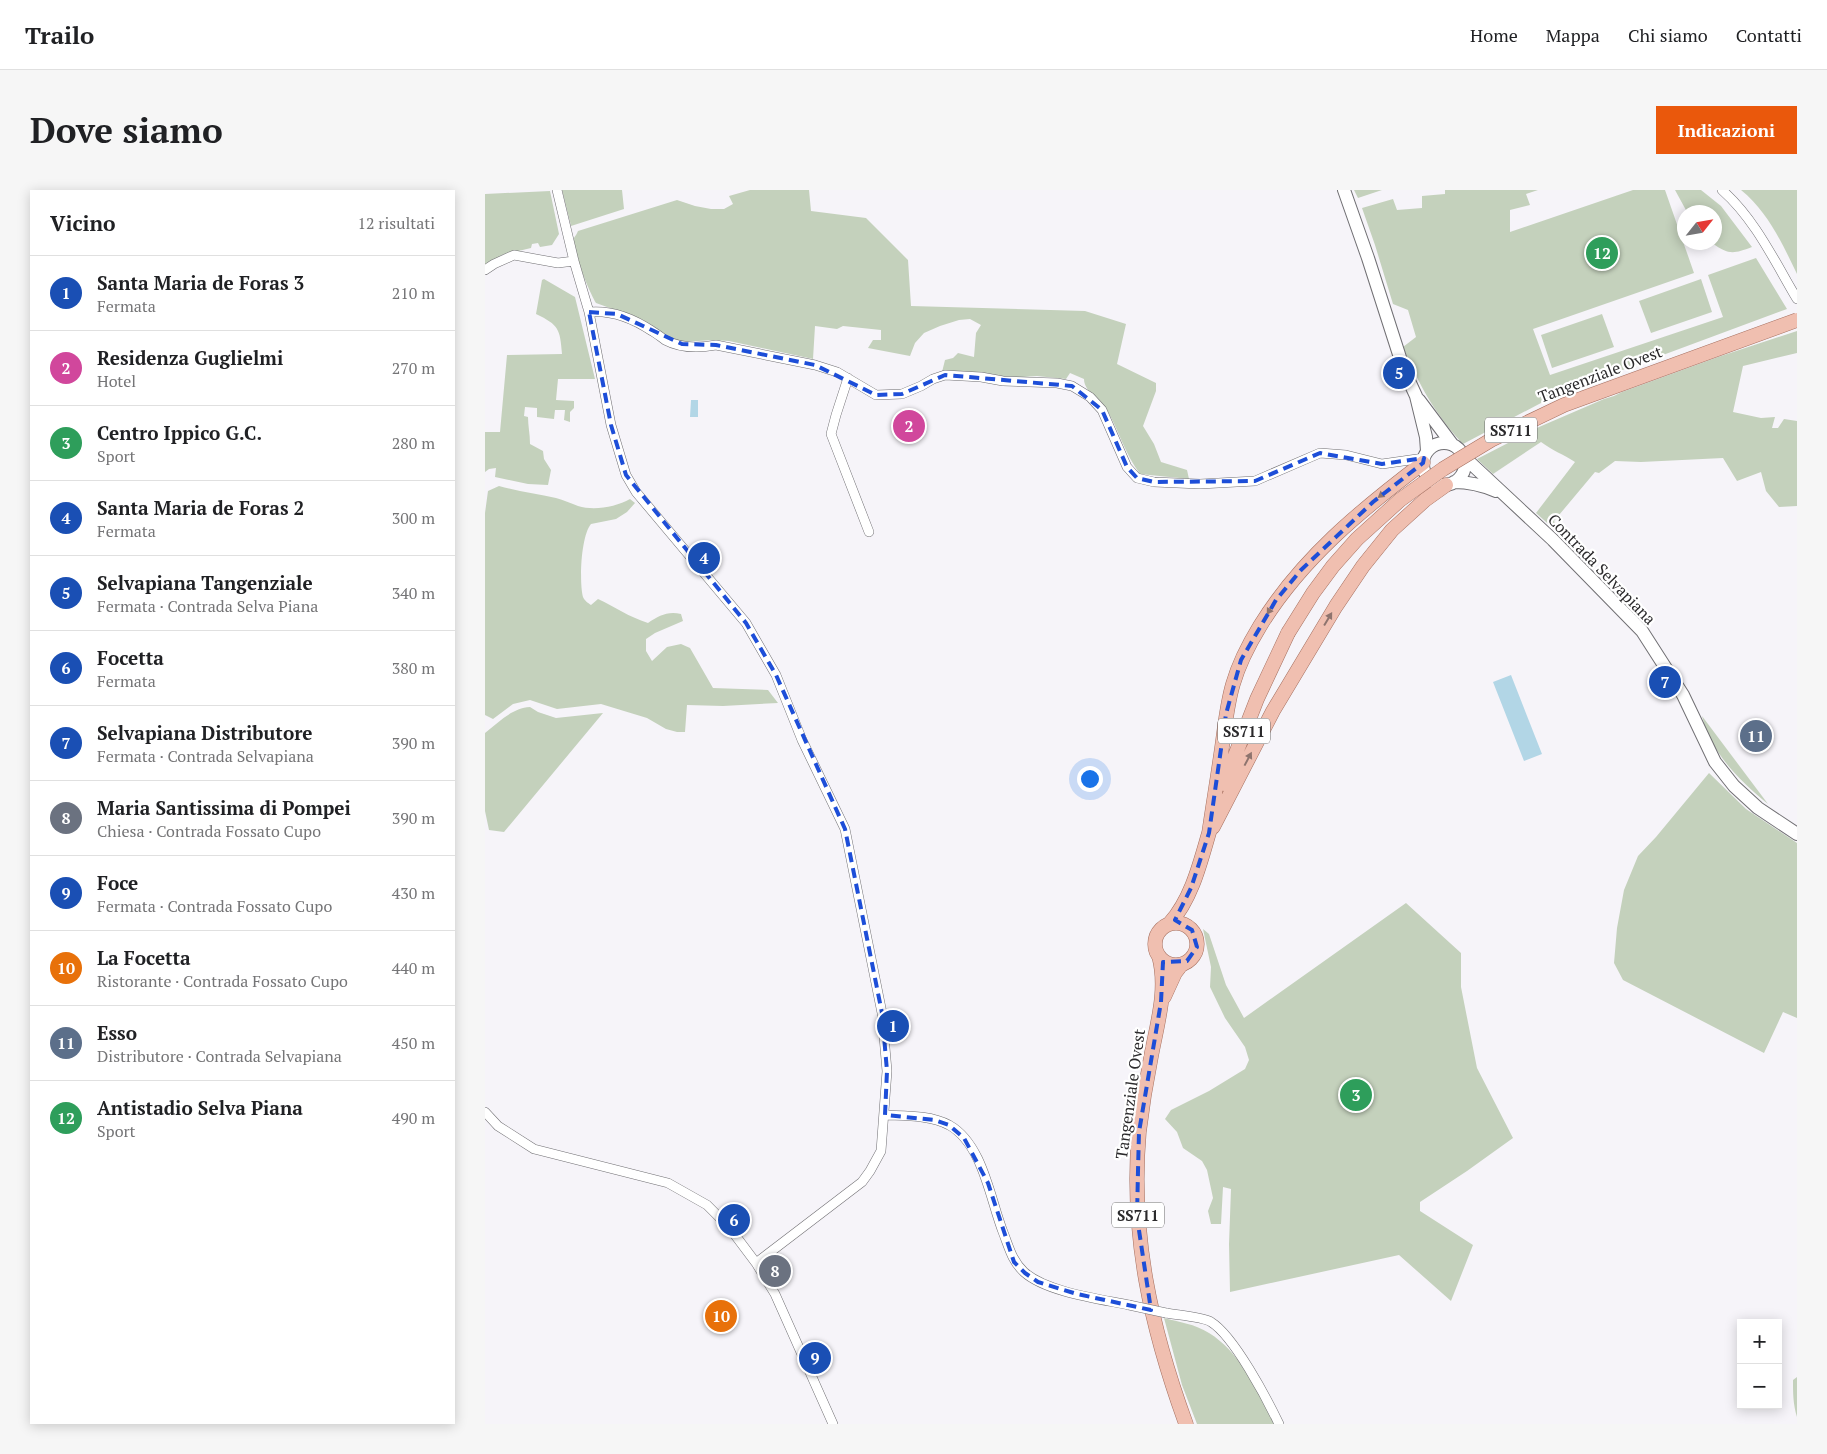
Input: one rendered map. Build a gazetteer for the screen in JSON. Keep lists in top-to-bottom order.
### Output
{
  "streets": {
    "main road": ["Tangenziale Ovest", "SS711", "Contrada Selvapiana"]
  },
  "north": "top right",
  "page": {
    "header": "Trailo",
    "nav": [
      "Home",
      "Mappa",
      "Chi siamo",
      "Contatti"
    ],
    "buttons": "Indicazioni",
    "title": "Dove siamo",
    "heading": ["Vicino", "12 risultati"],
    "pins": [
      "12",
      "5",
      "2",
      "4",
      "7",
      "11",
      "1",
      "3",
      "6",
      "8",
      "10",
      "9"
    ],
    "list": [
      {
        "mark": "1",
        "name": "Santa Maria de Foras 3",
        "note": "Fermata",
        "value": "210 m"
      },
      {
        "mark": "2",
        "name": "Residenza Guglielmi",
        "note": "Hotel",
        "value": "270 m"
      },
      {
        "mark": "3",
        "name": "Centro Ippico G.C.",
        "note": "Sport",
        "value": "280 m"
      },
      {
        "mark": "4",
        "name": "Santa Maria de Foras 2",
        "note": "Fermata",
        "value": "300 m"
      },
      {
        "mark": "5",
        "name": "Selvapiana Tangenziale",
        "note": "Fermata · Contrada Selva Piana",
        "value": "340 m"
      },
      {
        "mark": "6",
        "name": "Focetta",
        "note": "Fermata",
        "value": "380 m"
      },
      {
        "mark": "7",
        "name": "Selvapiana Distributore",
        "note": "Fermata · Contrada Selvapiana",
        "value": "390 m"
      },
      {
        "mark": "8",
        "name": "Maria Santissima di Pompei",
        "note": "Chiesa · Contrada Fossato Cupo",
        "value": "390 m"
      },
      {
        "mark": "9",
        "name": "Foce",
        "note": "Fermata · Contrada Fossato Cupo",
        "value": "430 m"
      },
      {
        "mark": "10",
        "name": "La Focetta",
        "note": "Ristorante · Contrada Fossato Cupo",
        "value": "440 m"
      },
      {
        "mark": "11",
        "name": "Esso",
        "note": "Distributore · Contrada Selvapiana",
        "value": "450 m"
      },
      {
        "mark": "12",
        "name": "Antistadio Selva Piana",
        "note": "Sport",
        "value": "490 m"
      }
    ],
    "map_buttons": ["+", "−"]
  }
}
